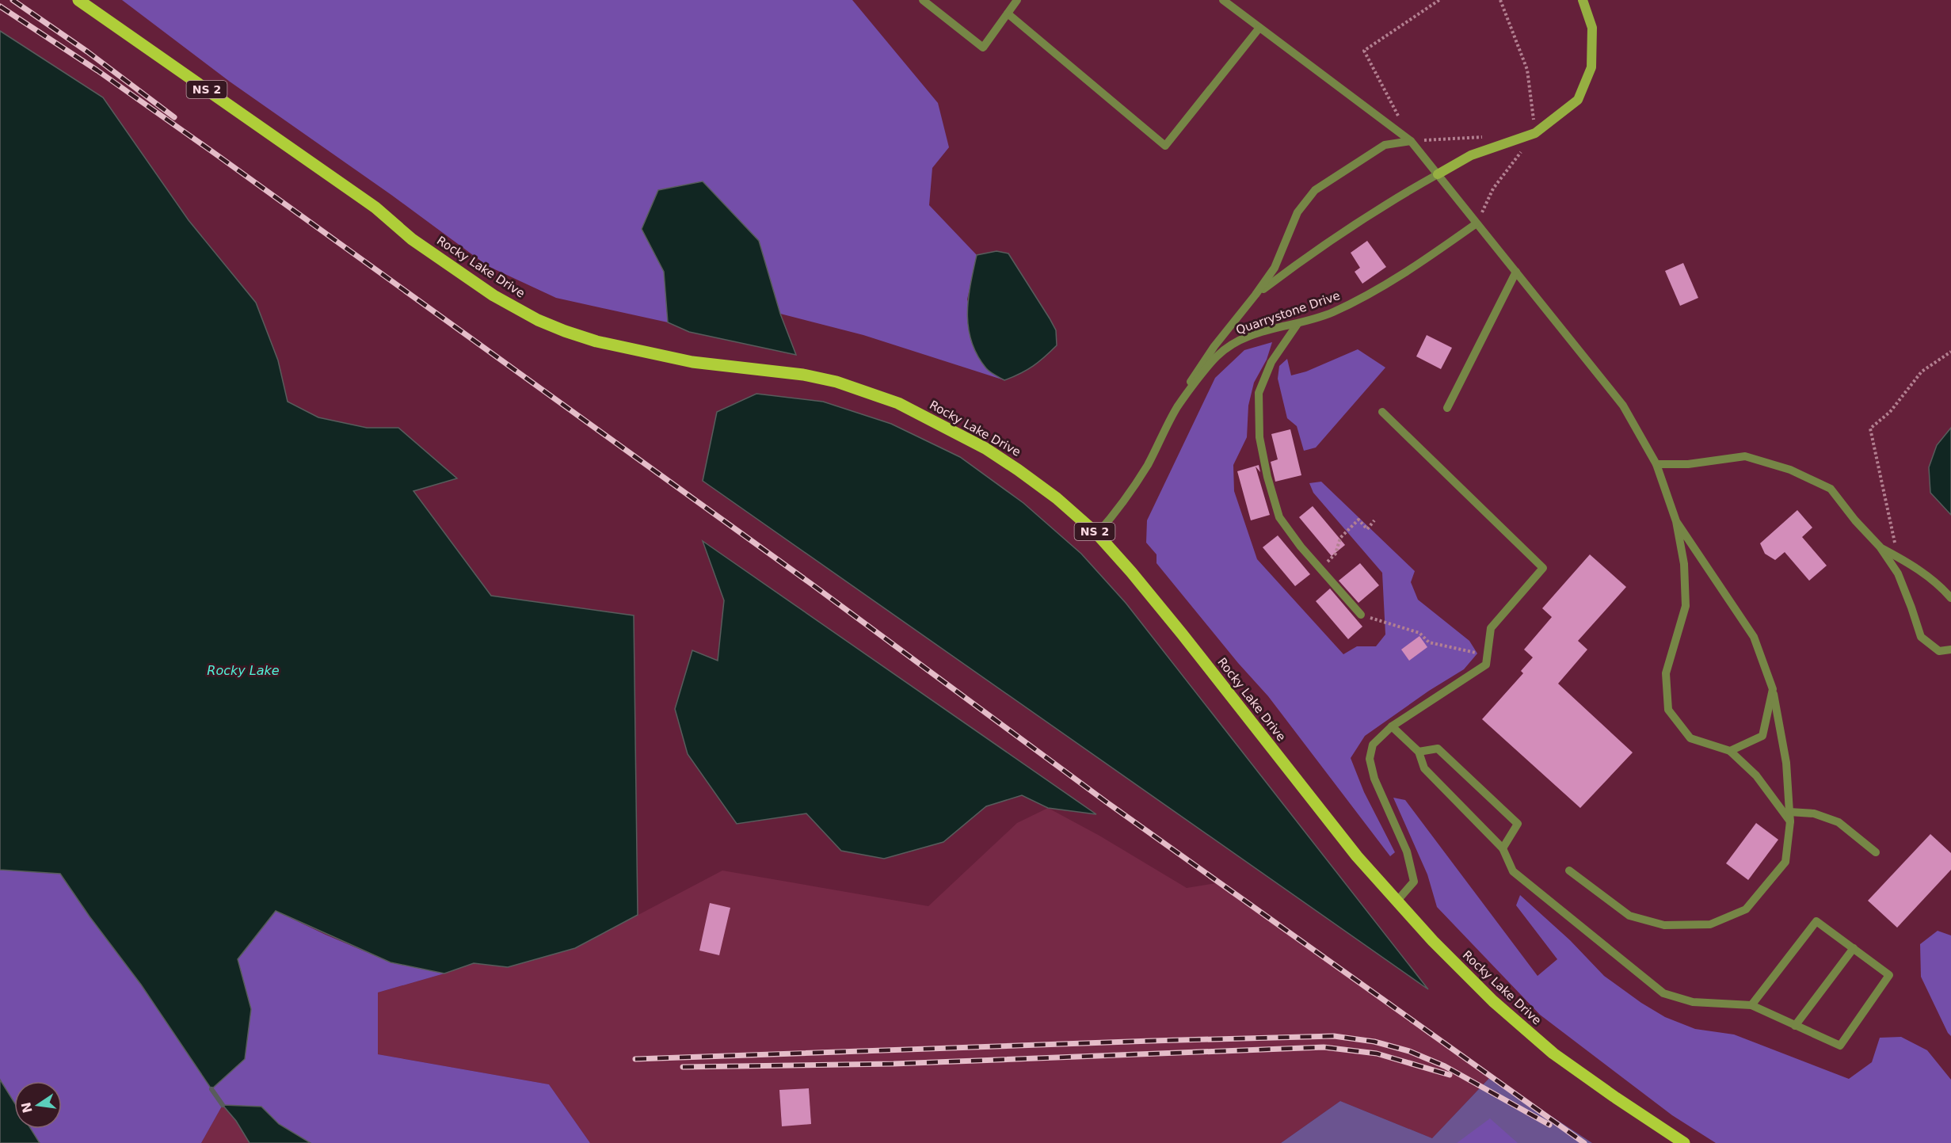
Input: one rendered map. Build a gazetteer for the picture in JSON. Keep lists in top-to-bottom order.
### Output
{
  "streets": {
    "main road": ["NS 2", "Rocky Lake Drive"],
    "lane": ["Quarrystone Drive"]
  },
  "crossings": [
    ["Rocky Lake Drive", "Quarrystone Drive"]
  ],
  "water": ["Rocky Lake"],
  "north": "left"
}
